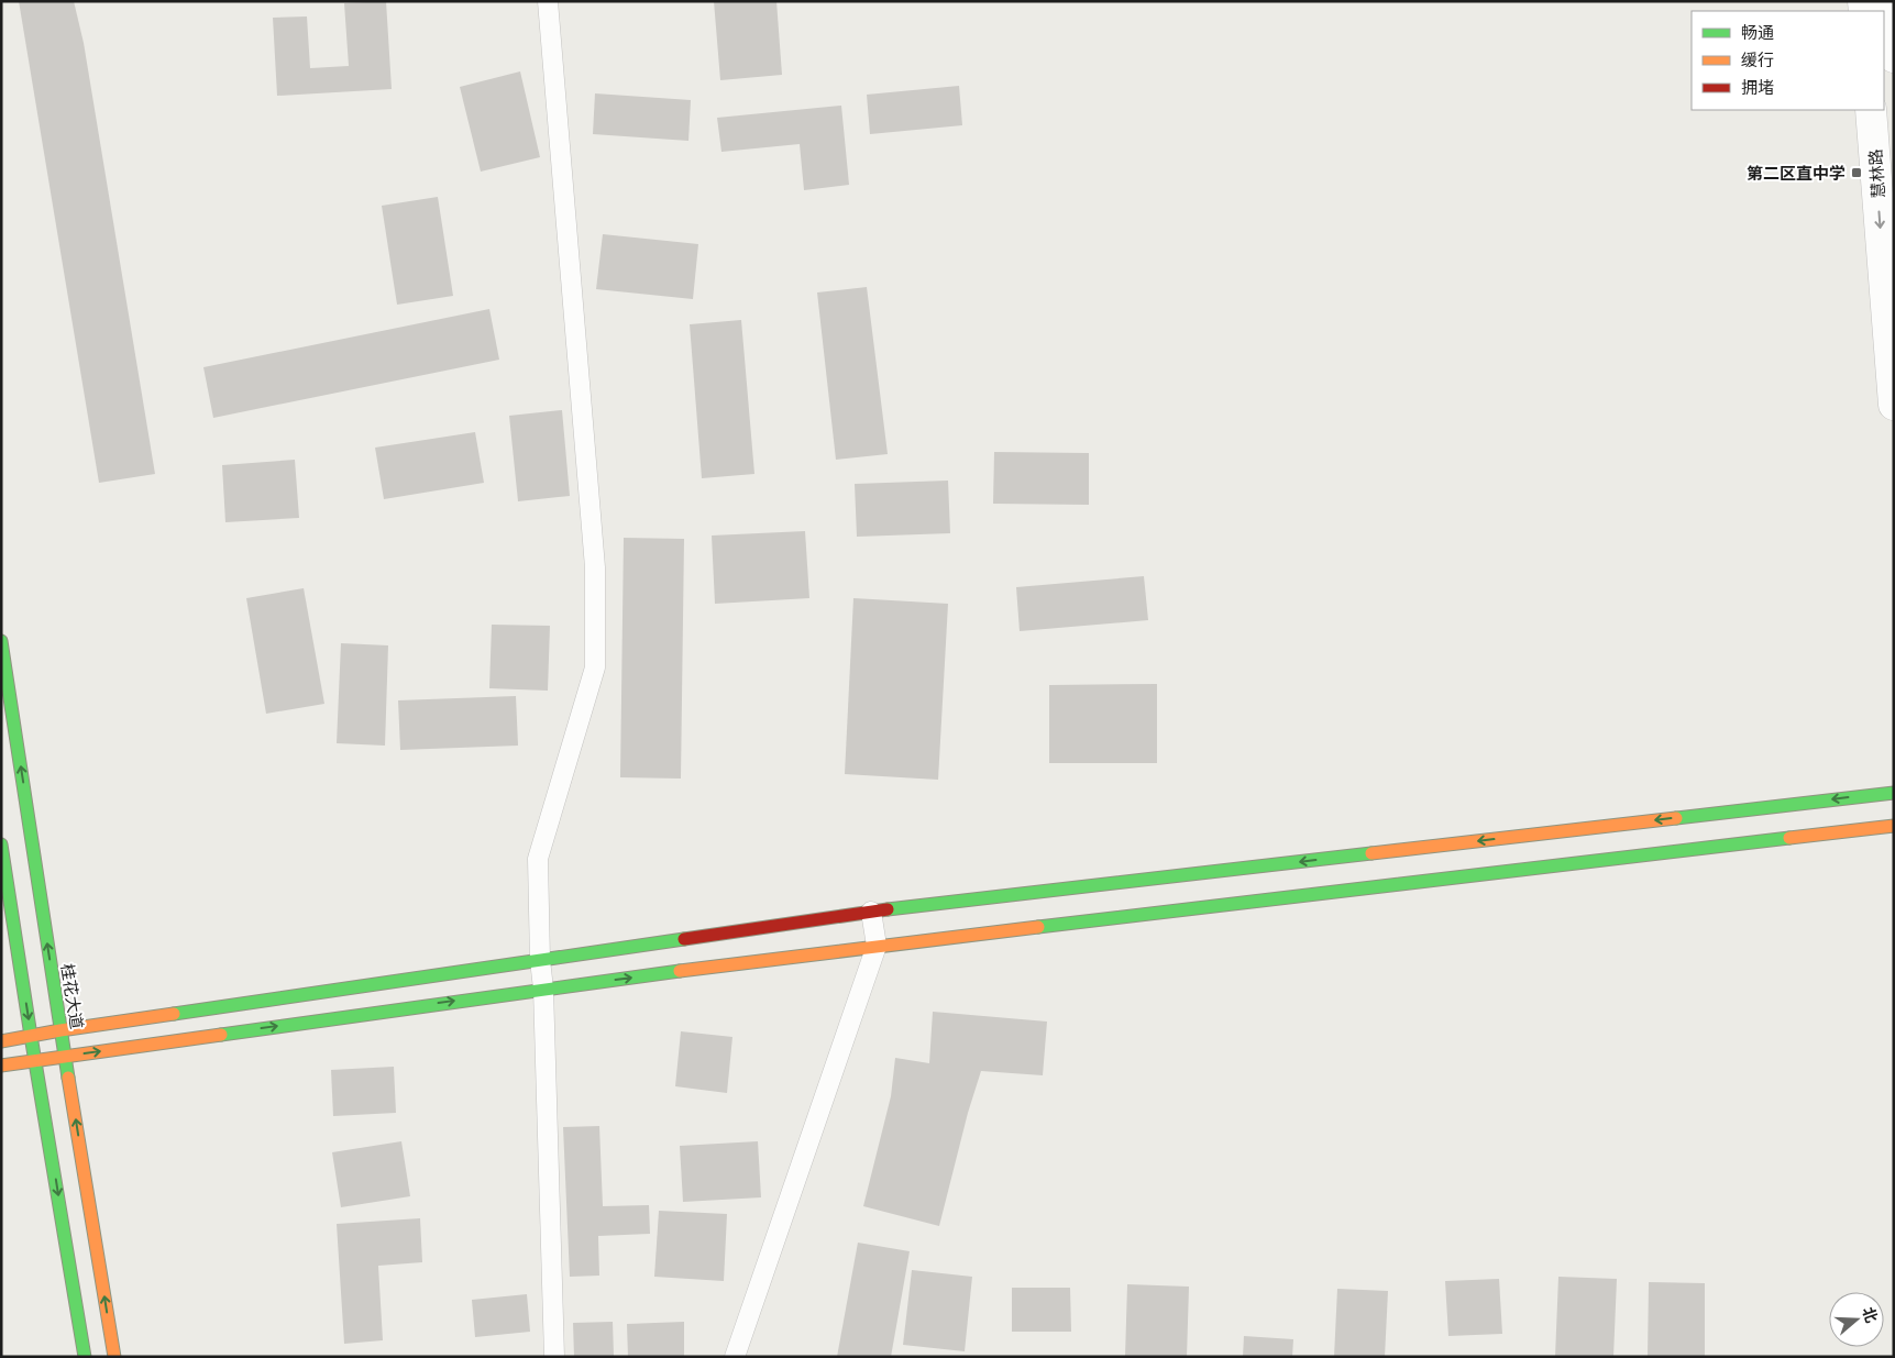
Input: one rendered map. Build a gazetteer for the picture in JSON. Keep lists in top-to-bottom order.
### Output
{
  "streets": {
    "street": ["慧林路", "桂花大道"]
  },
  "one_way": ["慧林路"],
  "places": {
    "transit": ["第二区直中学"]
  },
  "legend": ["畅通", "缓行", "拥堵"],
  "north": "right"
}
